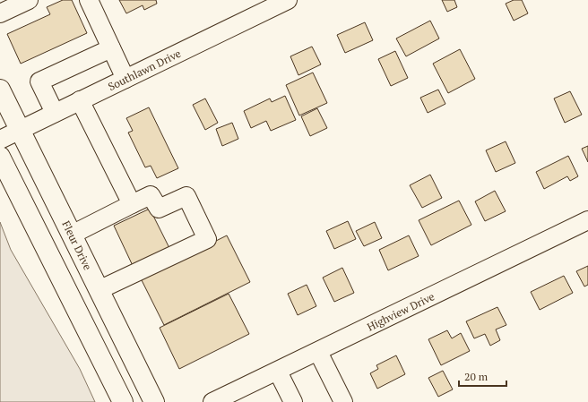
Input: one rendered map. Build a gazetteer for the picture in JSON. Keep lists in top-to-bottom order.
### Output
{
  "streets": {
    "main road": ["Fleur Drive"],
    "street": ["Southlawn Drive", "Highview Drive"]
  },
  "crossings": [
    ["Southlawn Drive", "Fleur Drive"]
  ],
  "scale_bar": "20 m"
}
